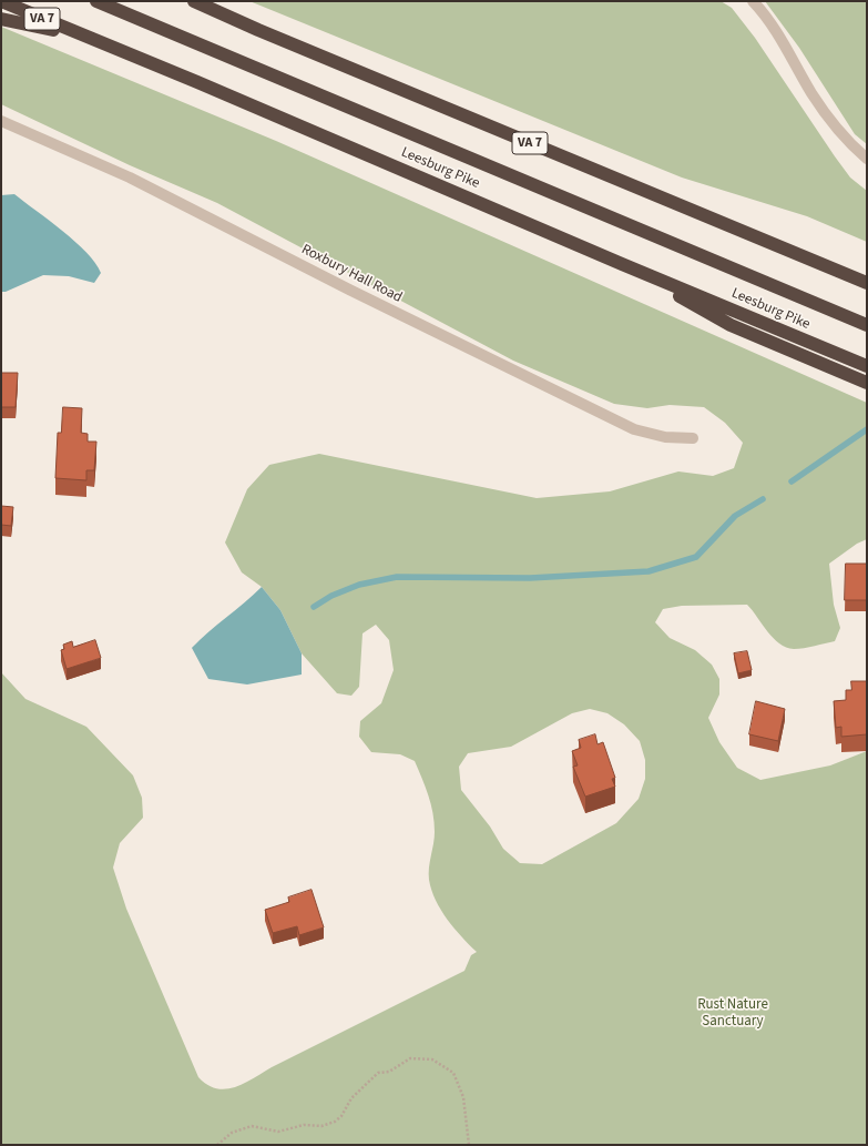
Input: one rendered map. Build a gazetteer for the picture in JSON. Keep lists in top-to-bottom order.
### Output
{
  "streets": {
    "highway": ["VA 7", "Leesburg Pike"],
    "street": ["Roxbury Hall Road"]
  },
  "parks": ["Rust Nature Sanctuary"]
}
